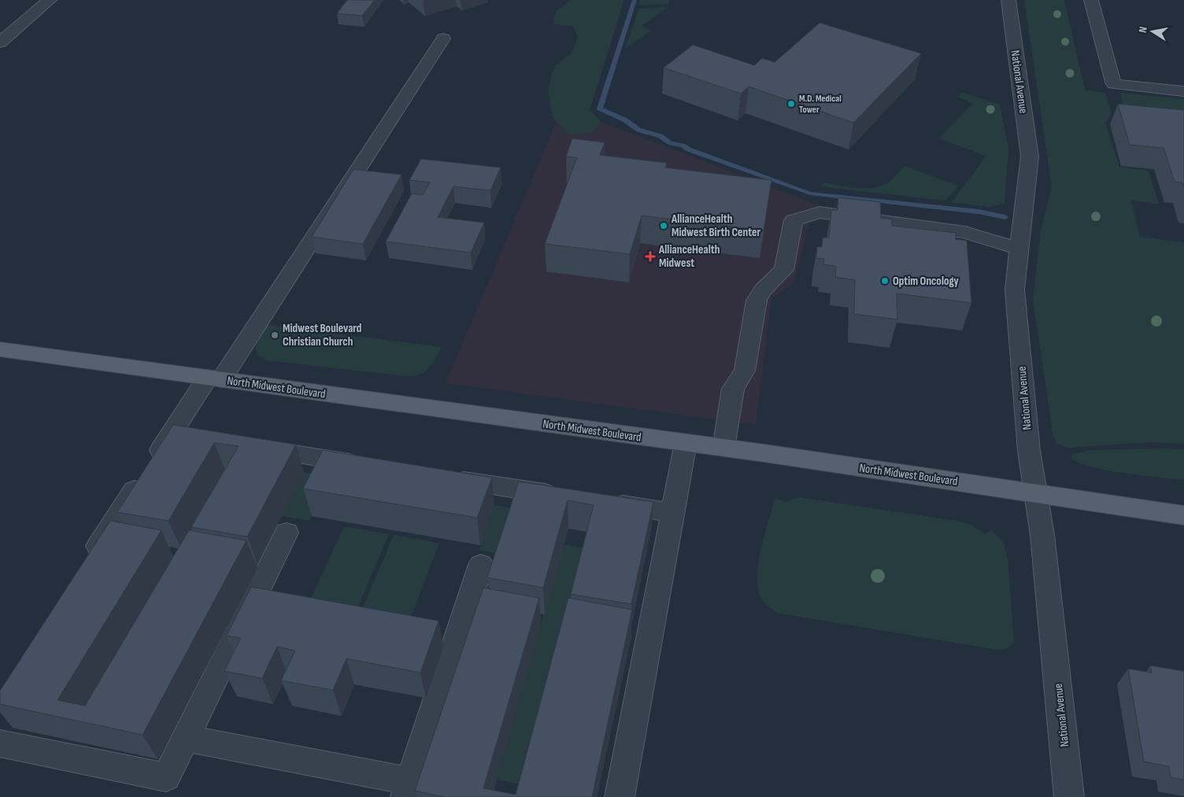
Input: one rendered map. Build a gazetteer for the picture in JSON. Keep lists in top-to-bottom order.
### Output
{
  "streets": {
    "main road": ["North Midwest Boulevard"],
    "street": ["National Avenue"]
  },
  "crossings": [
    ["National Avenue", "North Midwest Boulevard"]
  ],
  "places": {
    "other": [
      "M.D. Medical Tower",
      "AllianceHealth Midwest Birth Center",
      "Optim Oncology",
      "Midwest Boulevard Christian Church"
    ],
    "health": ["AllianceHealth Midwest"]
  },
  "north": "left"
}
